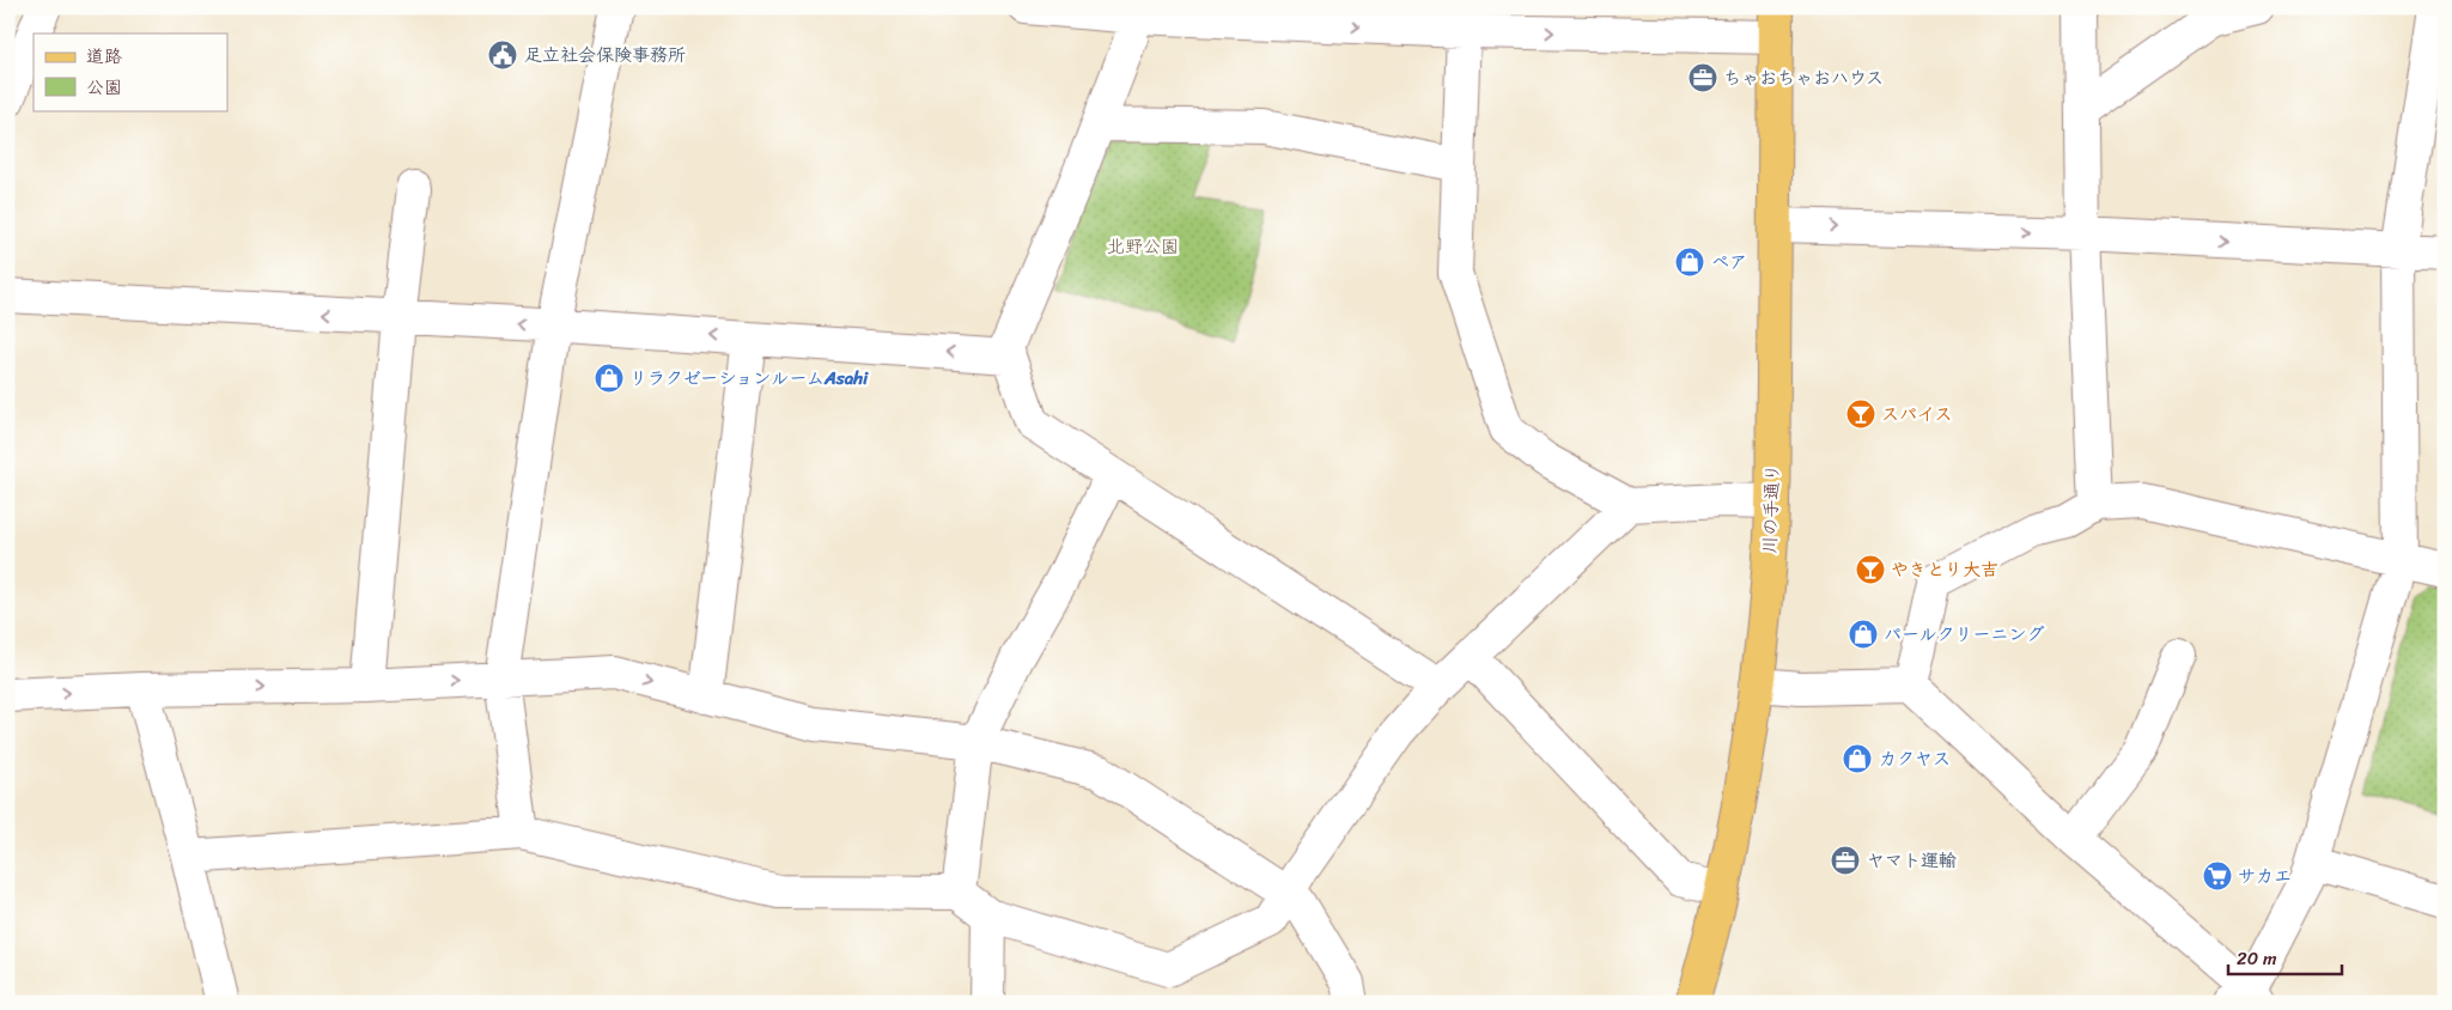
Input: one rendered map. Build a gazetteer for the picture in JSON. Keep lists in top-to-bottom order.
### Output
{
  "streets": {
    "main road": ["川の手通り"]
  },
  "parks": ["北野公園"],
  "places": {
    "public building": ["足立社会保険事務所"],
    "office": ["ちゃおちゃおハウス", "ヤマト運輸"],
    "shop": [
      "ペア",
      "リラクゼーションルームAsahi",
      "パールクリーニング",
      "カクヤス"
    ],
    "bar": ["スパイス", "やきとり大吉"],
    "supermarket": ["サカエ"]
  },
  "legend": ["道路", "公園"],
  "scale_bar": "20 m"
}
